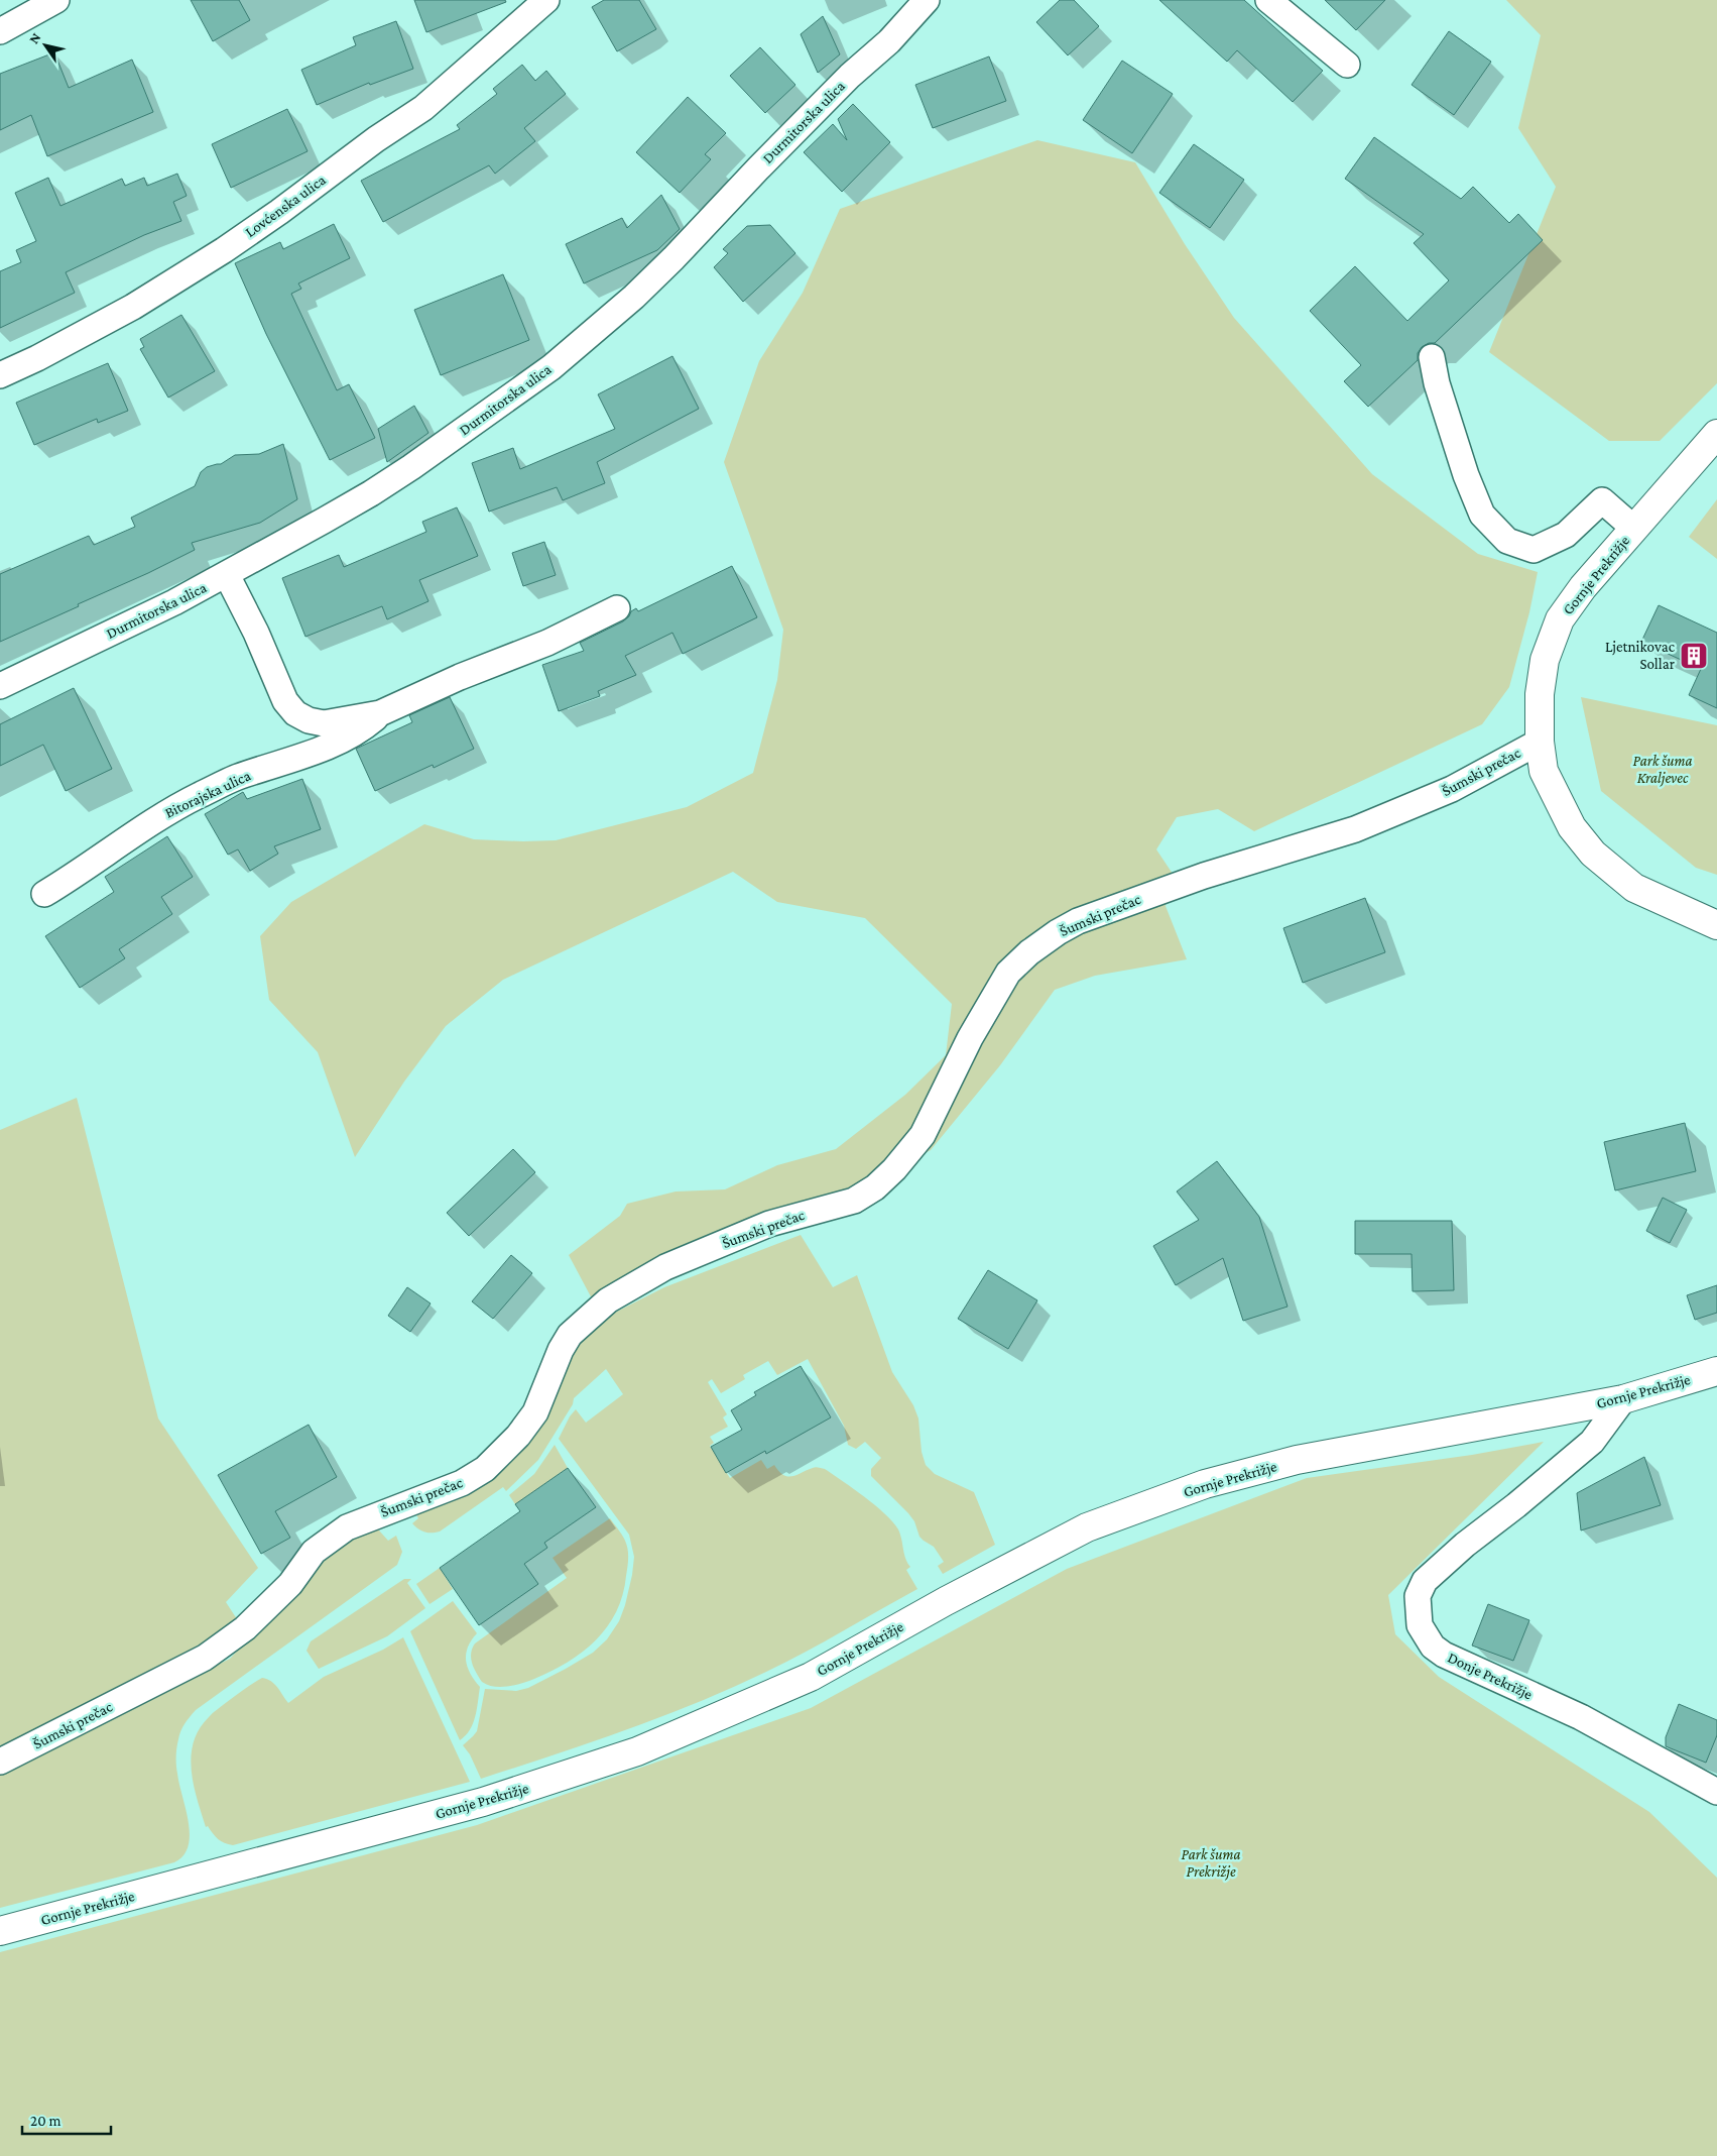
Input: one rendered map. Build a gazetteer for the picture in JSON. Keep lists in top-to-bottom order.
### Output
{
  "streets": {
    "street": [
      "Durmitorska ulica",
      "Lovćenska ulica",
      "Gornje Prekrižje",
      "Šumski prečac",
      "Bitorajska ulica",
      "Donje Prekrižje"
    ]
  },
  "crossings": [
    ["Durmitorska ulica", "Bitorajska ulica"],
    ["Gornje Prekrižje", "Šumski prečac"],
    ["Gornje Prekrižje", "Donje Prekrižje"]
  ],
  "parks": ["Park šuma Kraljevec", "Park šuma Prekrižje"],
  "places": {
    "building": ["Ljetnikovac Sollar"]
  },
  "scale_bar": "20 m",
  "north": "top left"
}
